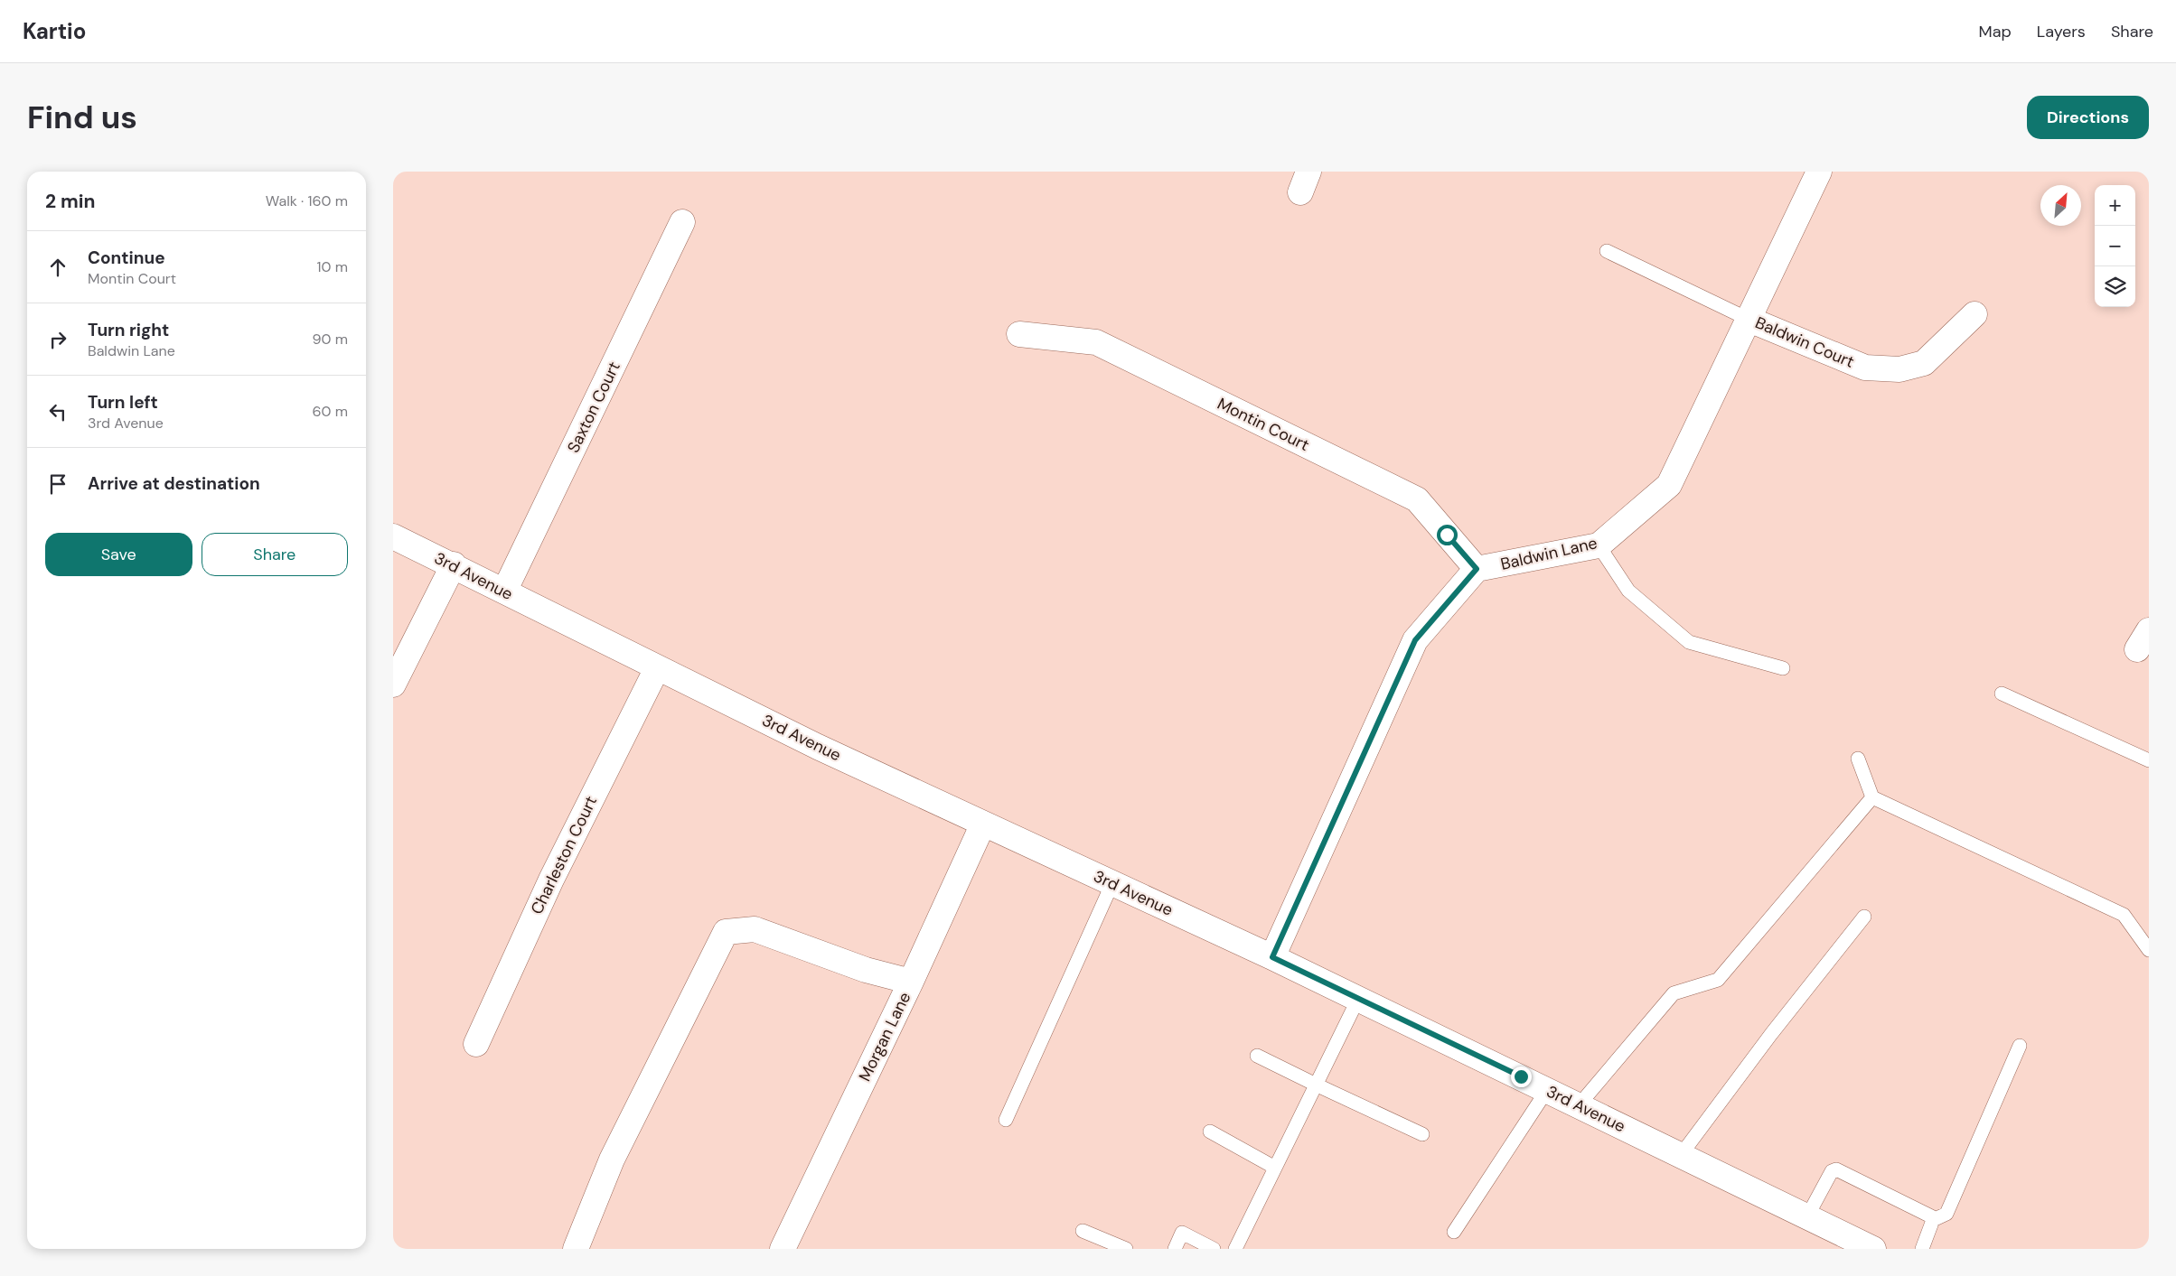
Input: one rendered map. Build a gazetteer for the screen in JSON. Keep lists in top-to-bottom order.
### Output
{
  "streets": {
    "street": [
      "Baldwin Court",
      "Saxton Court",
      "Montin Court",
      "Baldwin Lane",
      "3rd Avenue",
      "Charleston Court",
      "Morgan Lane"
    ]
  },
  "crossings": [
    ["Baldwin Court", "Baldwin Lane"],
    ["Saxton Court", "3rd Avenue"],
    ["Montin Court", "Baldwin Lane"],
    ["3rd Avenue", "Charleston Court"],
    ["3rd Avenue", "Morgan Lane"]
  ],
  "north": "top right",
  "page": {
    "header": "Kartio",
    "nav": ["Map", "Layers", "Share"],
    "buttons": [
      "Directions",
      ["Save", "Share"]
    ],
    "title": "Find us",
    "heading": ["2 min", "Walk · 160 m"],
    "map_buttons": ["+", "−"],
    "list": [
      ["Continue", "Montin Court", "10 m"],
      ["Turn right", "Baldwin Lane", "90 m"],
      ["Turn left", "3rd Avenue", "60 m"],
      "Arrive at destination"
    ]
  }
}
